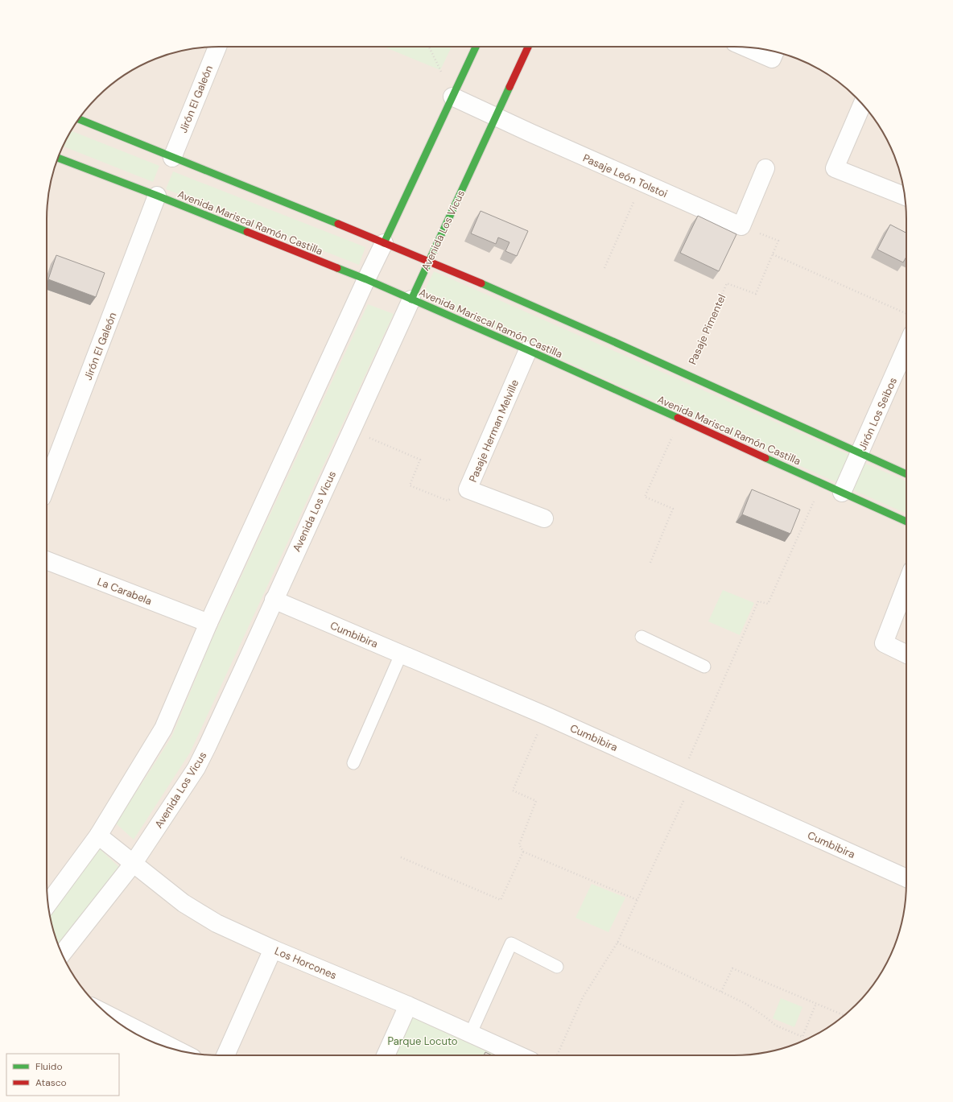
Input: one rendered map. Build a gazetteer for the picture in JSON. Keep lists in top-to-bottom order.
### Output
{
  "streets": {
    "main road": ["Avenida Mariscal Ramón Castilla", "Avenida Los Vicus"],
    "street": [
      "Jirón El Galeón",
      "Pasaje León Tolstoi",
      "Jirón Los Seibos",
      "Pasaje Herman Melville",
      "La Carabela",
      "Cumbibira",
      "Los Horcones"
    ],
    "path": ["Pasaje Pimentel"]
  },
  "crossings": [
    ["Jirón El Galeón", "Avenida Mariscal Ramón Castilla"],
    ["Pasaje León Tolstoi", "Avenida Los Vicus"],
    ["Avenida Mariscal Ramón Castilla", "Avenida Los Vicus"],
    ["Avenida Mariscal Ramón Castilla", "Jirón Los Seibos"],
    ["Avenida Mariscal Ramón Castilla", "Pasaje Herman Melville"],
    ["Avenida Los Vicus", "Cumbibira"],
    ["Avenida Los Vicus", "Los Horcones"]
  ],
  "parks": ["Parque Locuto"],
  "legend": ["Fluido", "Atasco"]
}
